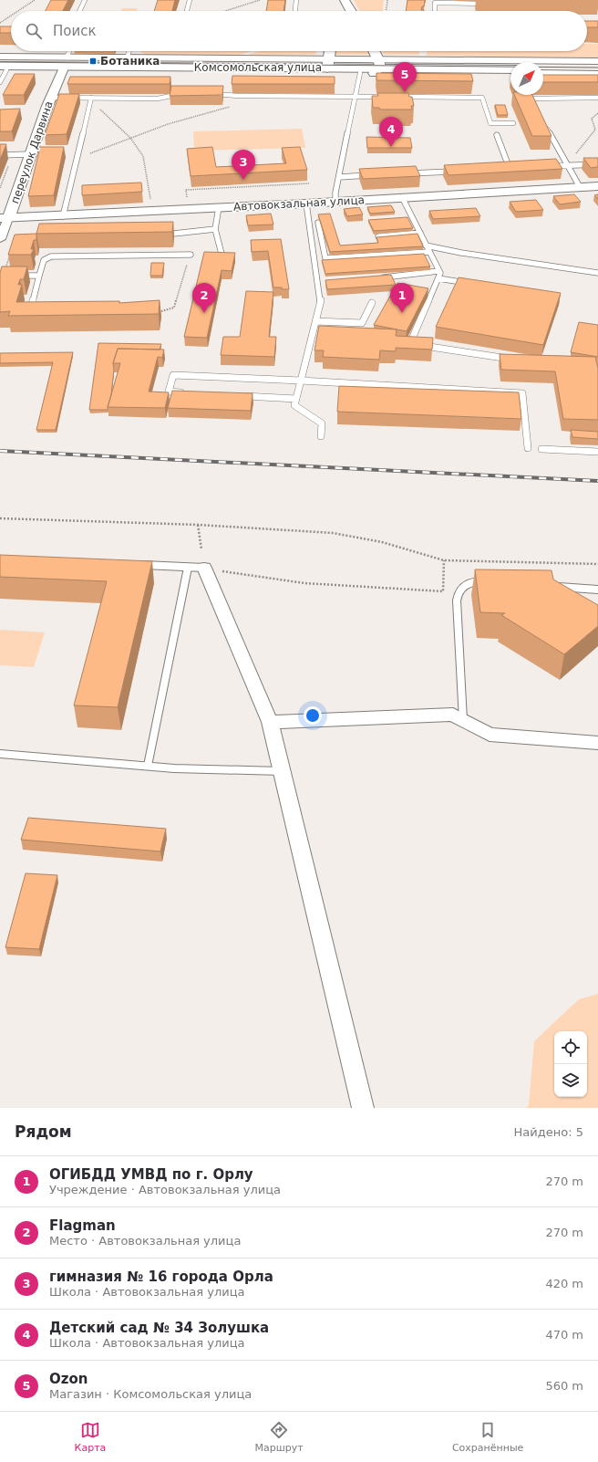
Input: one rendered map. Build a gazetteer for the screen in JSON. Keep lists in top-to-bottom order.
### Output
{
  "streets": {
    "main road": ["Комсомольская улица"],
    "street": ["переулок Дарвина", "Автовокзальная улица"]
  },
  "crossings": [
    ["Комсомольская улица", "переулок Дарвина"],
    ["переулок Дарвина", "Автовокзальная улица"]
  ],
  "places": {
    "transit": ["Ботаника"]
  },
  "north": "top right",
  "page": {
    "search": "Поиск",
    "pins": [
      "5",
      "4",
      "3",
      "1",
      "2"
    ],
    "heading": ["Рядом", "Найдено: 5"],
    "list": [
      {
        "mark": "1",
        "name": "ОГИБДД УМВД по г. Орлу",
        "note": "Учреждение · Автовокзальная улица",
        "value": "270 m"
      },
      {
        "mark": "2",
        "name": "Flagman",
        "note": "Место · Автовокзальная улица",
        "value": "270 m"
      },
      {
        "mark": "3",
        "name": "гимназия № 16 города Орла",
        "note": "Школа · Автовокзальная улица",
        "value": "420 m"
      },
      {
        "mark": "4",
        "name": "Детский сад № 34 Золушка",
        "note": "Школа · Автовокзальная улица",
        "value": "470 m"
      },
      {
        "mark": "5",
        "name": "Ozon",
        "note": "Магазин · Комсомольская улица",
        "value": "560 m"
      }
    ],
    "nav": ["Карта", "Маршрут", "Сохранённые"]
  }
}
